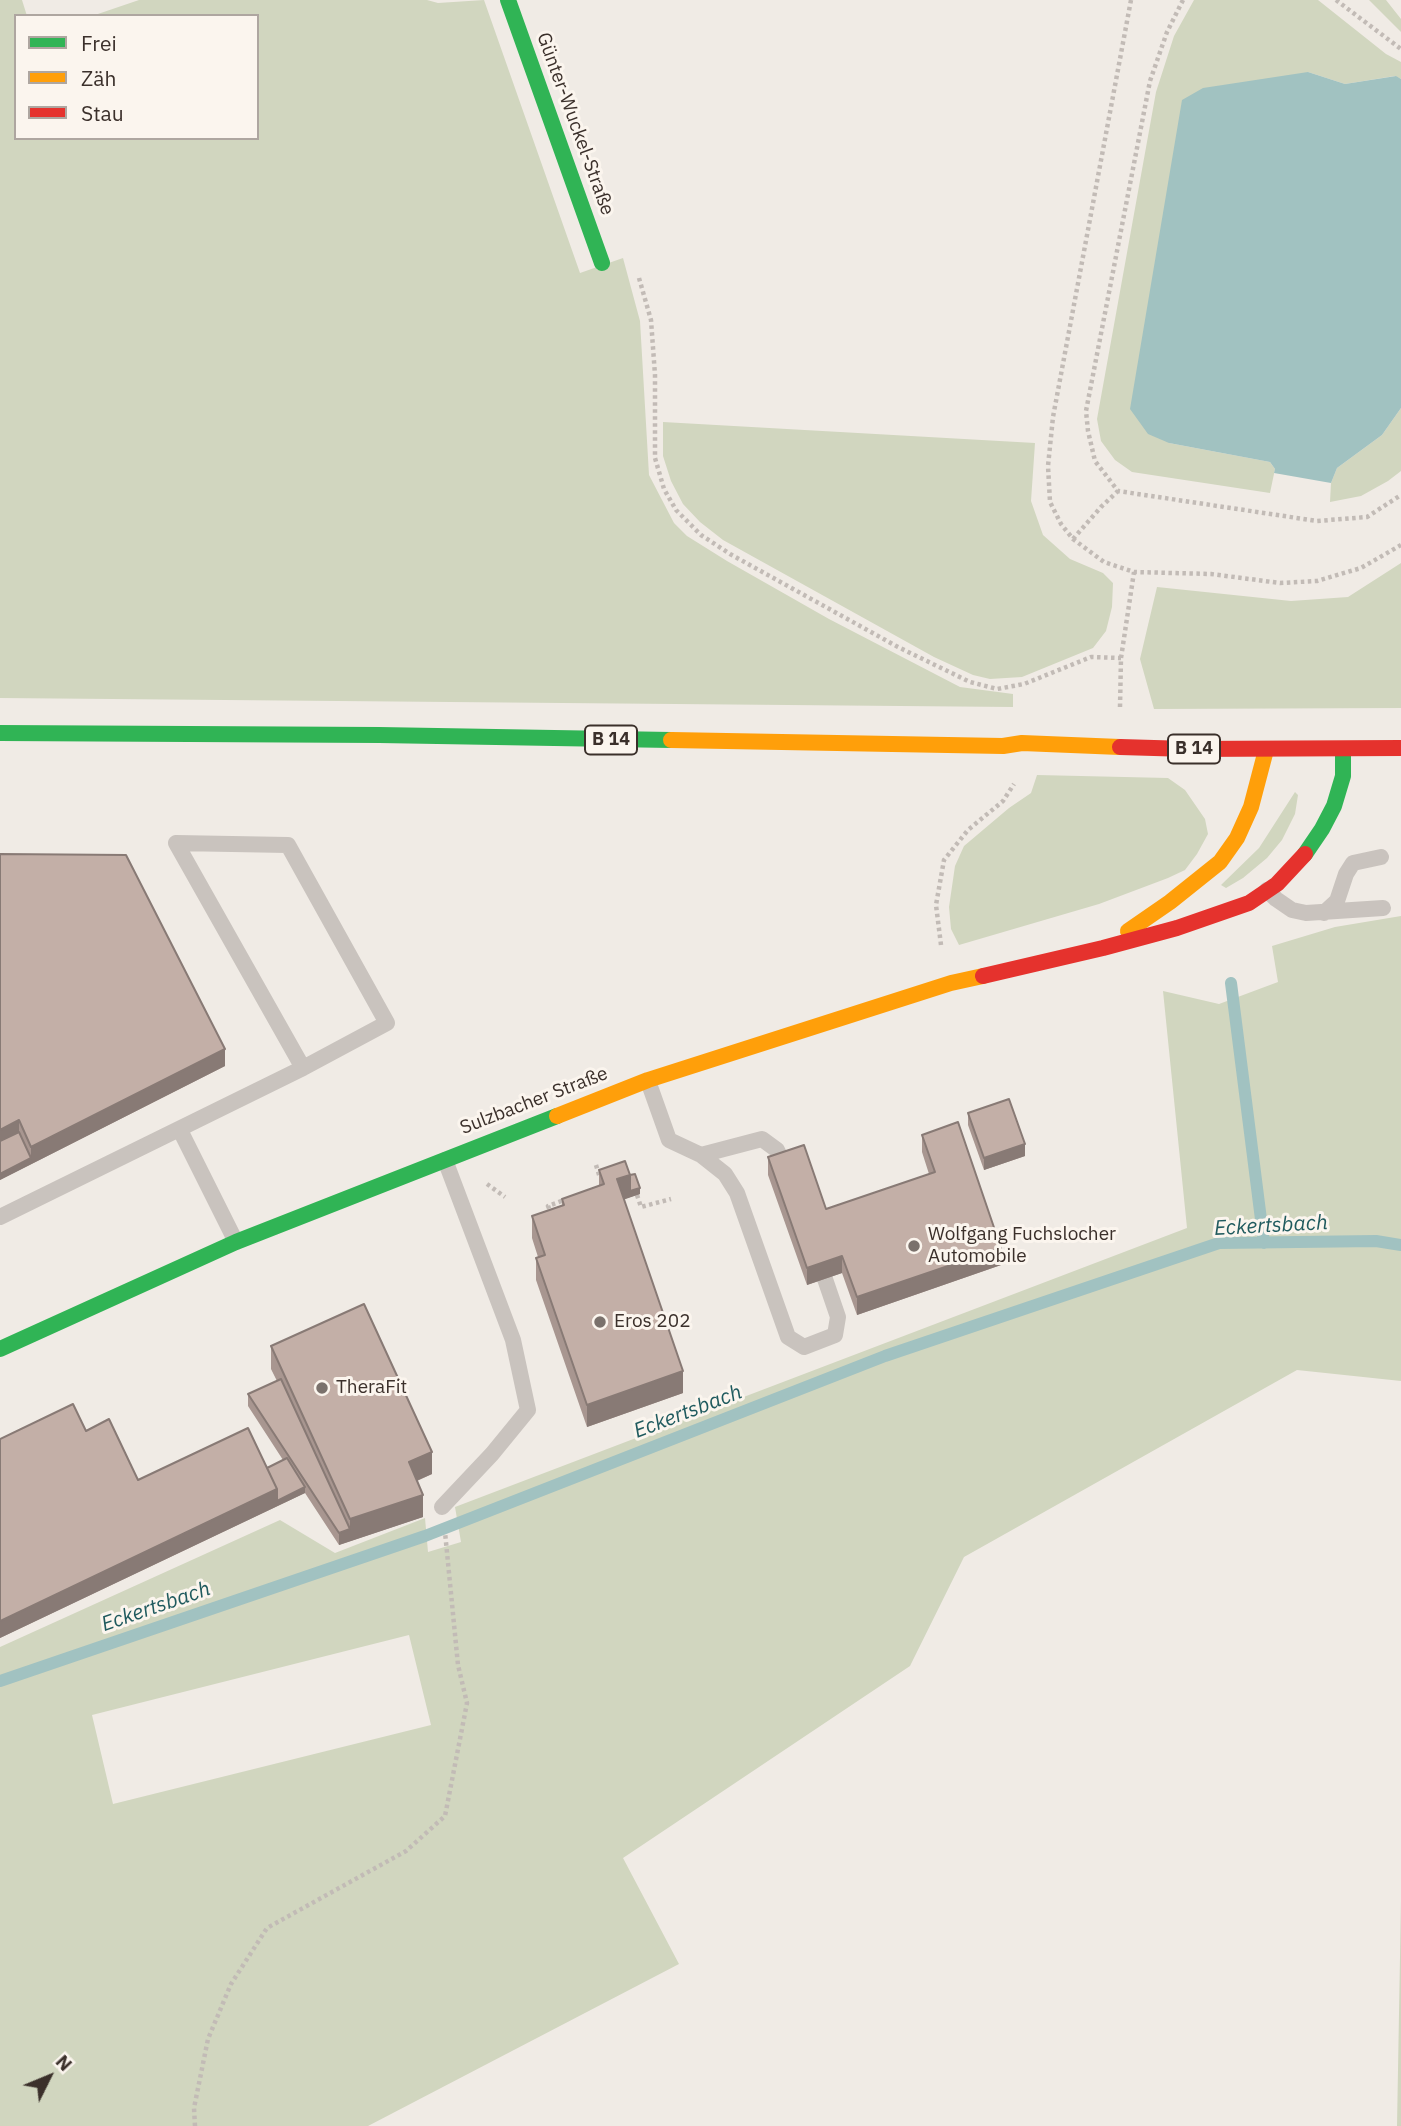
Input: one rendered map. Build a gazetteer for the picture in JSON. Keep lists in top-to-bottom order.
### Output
{
  "streets": {
    "street": ["Günter-Wuckel-Straße", "B 14", "Sulzbacher Straße"]
  },
  "crossings": [
    ["B 14", "Sulzbacher Straße"]
  ],
  "water": ["Eckertsbach"],
  "places": ["Wolfgang Fuchslocher Automobile", "Eros 202", "TheraFit"],
  "legend": ["Frei", "Zäh", "Stau"],
  "north": "top right"
}
